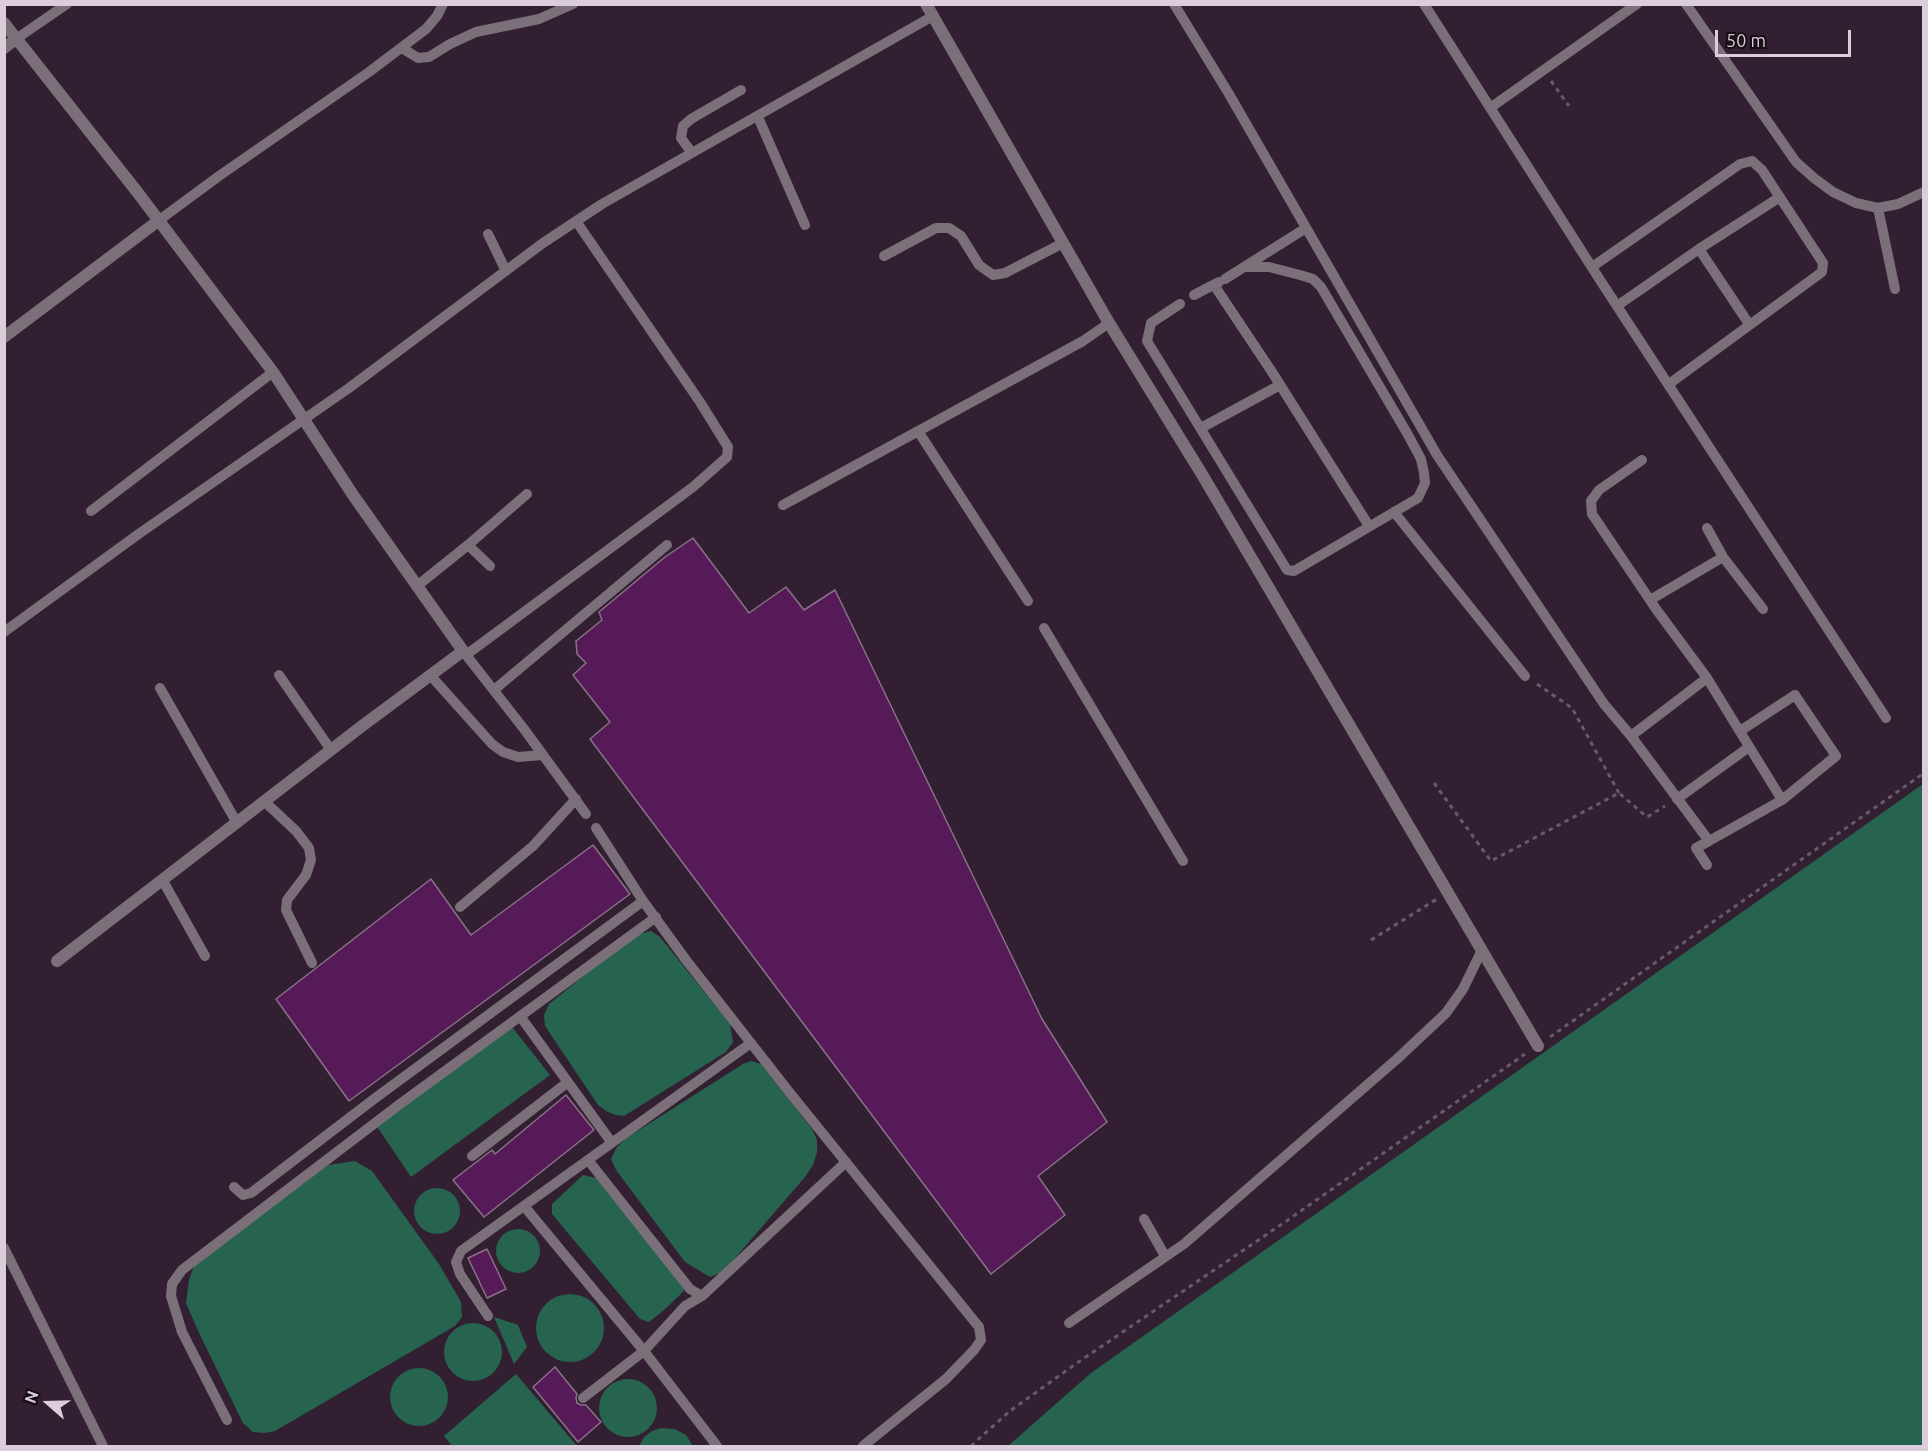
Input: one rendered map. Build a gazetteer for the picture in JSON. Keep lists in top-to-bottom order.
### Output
{
  "scale_bar": "50 m",
  "north": "left"
}
